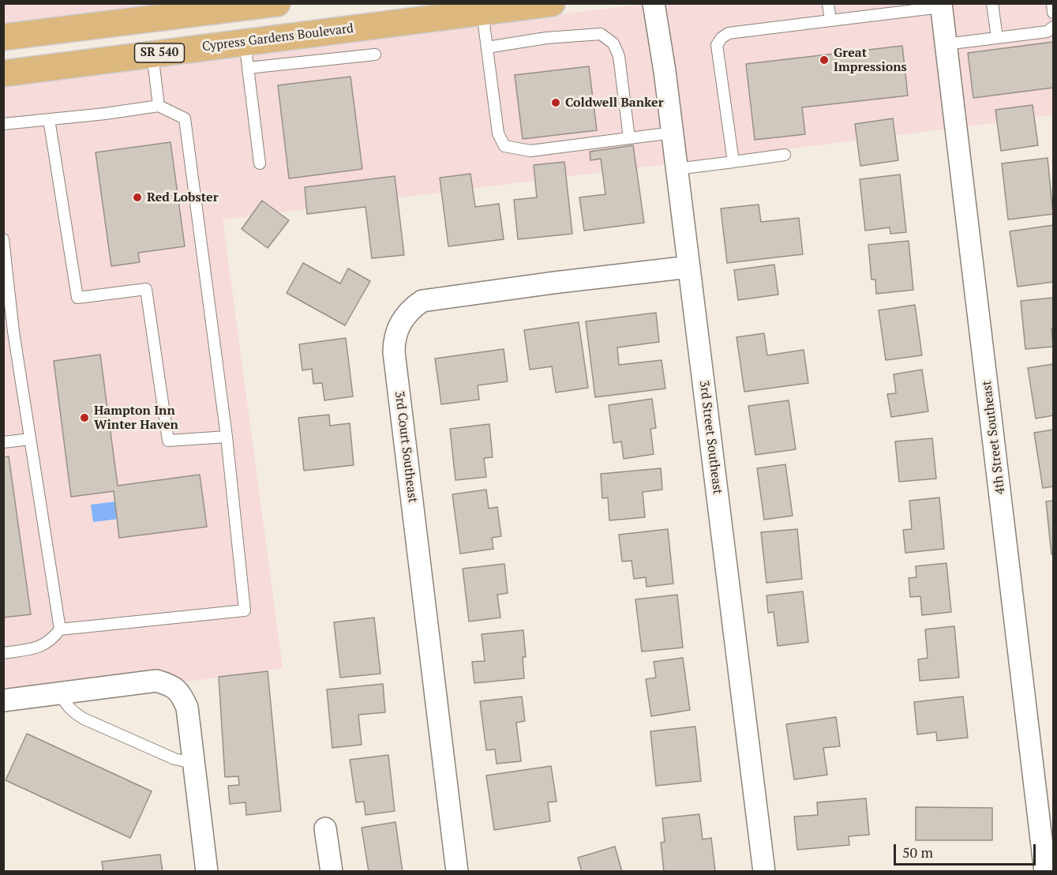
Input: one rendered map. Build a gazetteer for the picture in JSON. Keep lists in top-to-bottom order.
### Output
{
  "streets": {
    "main road": ["Cypress Gardens Boulevard", "SR 540"],
    "street": ["3rd Street Southeast", "4th Street Southeast", "3rd Court Southeast"]
  },
  "crossings": [
    ["3rd Street Southeast", "3rd Court Southeast"]
  ],
  "places": [
    "Great Impressions",
    "Coldwell Banker",
    "Red Lobster",
    "Hampton Inn Winter Haven"
  ],
  "scale_bar": "50 m"
}
